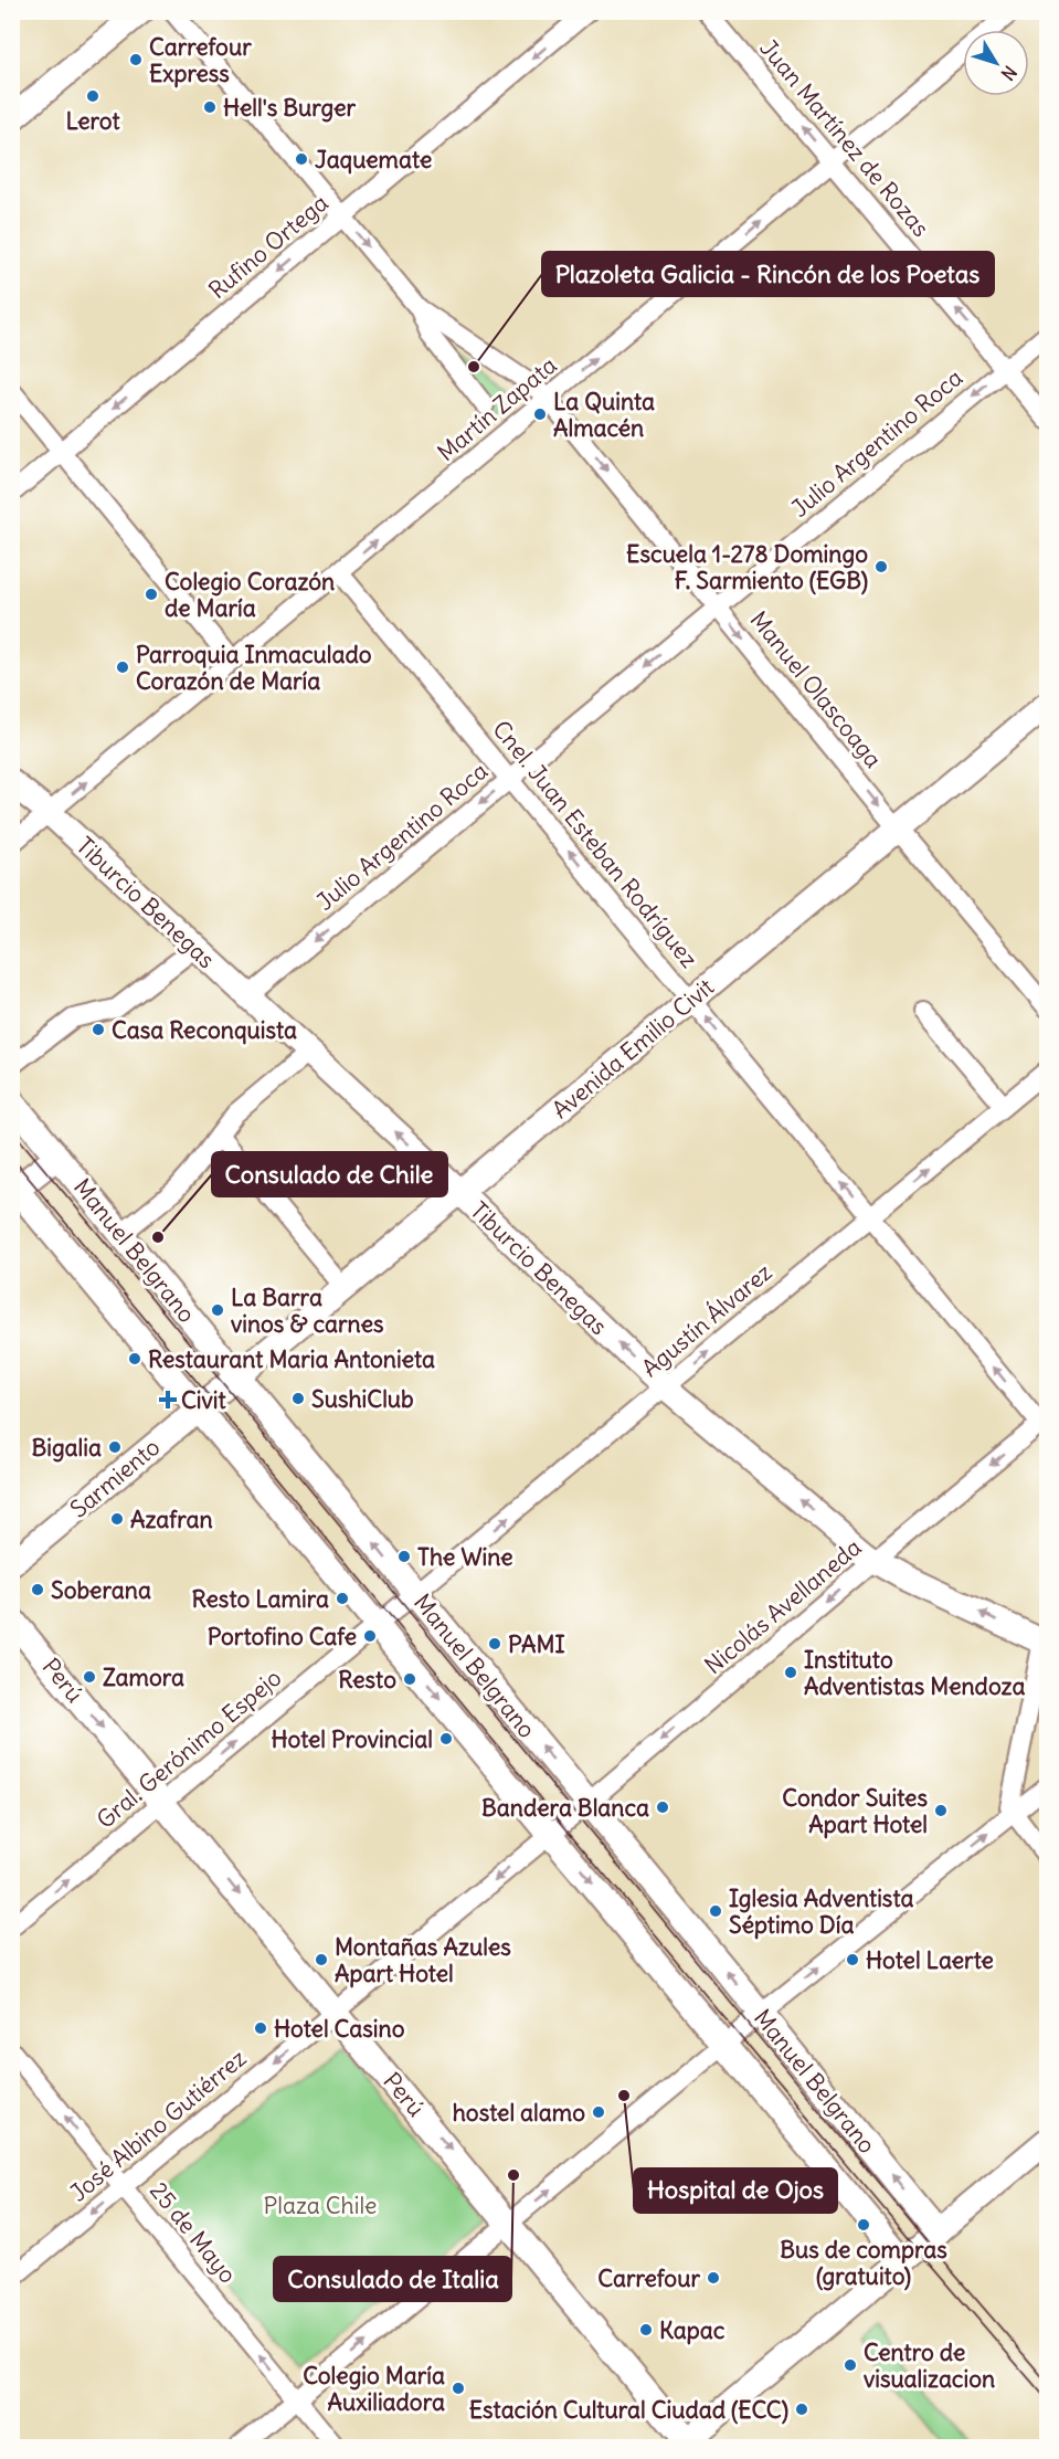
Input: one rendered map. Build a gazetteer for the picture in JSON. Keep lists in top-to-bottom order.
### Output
{
  "streets": {
    "street": [
      "Juan Martínez de Rozas",
      "Rufino Ortega",
      "Martín Zapata",
      "Julio Argentino Roca",
      "Manuel Olascoaga",
      "Cnel. Juan Esteban Rodríguez",
      "Tiburcio Benegas",
      "Avenida Emilio Civit",
      "Manuel Belgrano",
      "Agustín Álvarez",
      "Sarmiento",
      "Nicolás Avellaneda",
      "Perú",
      "Gral. Gerónimo Espejo",
      "José Albino Gutiérrez",
      "25 de Mayo"
    ]
  },
  "crossings": [
    ["Juan Martínez de Rozas", "Martín Zapata"],
    ["Juan Martínez de Rozas", "Julio Argentino Roca"],
    ["Rufino Ortega", "Manuel Olascoaga"],
    ["Martín Zapata", "Manuel Olascoaga"],
    ["Martín Zapata", "Cnel. Juan Esteban Rodríguez"],
    ["Martín Zapata", "Tiburcio Benegas"],
    ["Julio Argentino Roca", "Manuel Olascoaga"],
    ["Julio Argentino Roca", "Cnel. Juan Esteban Rodríguez"],
    ["Julio Argentino Roca", "Tiburcio Benegas"],
    ["Manuel Olascoaga", "Avenida Emilio Civit"],
    ["Cnel. Juan Esteban Rodríguez", "Avenida Emilio Civit"],
    ["Cnel. Juan Esteban Rodríguez", "Agustín Álvarez"],
    ["Cnel. Juan Esteban Rodríguez", "Nicolás Avellaneda"],
    ["Tiburcio Benegas", "Avenida Emilio Civit"],
    ["Tiburcio Benegas", "Agustín Álvarez"],
    ["Tiburcio Benegas", "Nicolás Avellaneda"],
    ["Avenida Emilio Civit", "Manuel Belgrano"],
    ["Avenida Emilio Civit", "Sarmiento"],
    ["Manuel Belgrano", "Agustín Álvarez"],
    ["Manuel Belgrano", "Sarmiento"],
    ["Manuel Belgrano", "Nicolás Avellaneda"],
    ["Manuel Belgrano", "Gral. Gerónimo Espejo"],
    ["Manuel Belgrano", "José Albino Gutiérrez"],
    ["Agustín Álvarez", "Gral. Gerónimo Espejo"],
    ["Nicolás Avellaneda", "José Albino Gutiérrez"],
    ["Perú", "Gral. Gerónimo Espejo"],
    ["Perú", "José Albino Gutiérrez"],
    ["José Albino Gutiérrez", "25 de Mayo"]
  ],
  "one_way": [
    "Juan Martínez de Rozas",
    "Rufino Ortega",
    "Martín Zapata",
    "Julio Argentino Roca",
    "Manuel Olascoaga",
    "Cnel. Juan Esteban Rodríguez",
    "Tiburcio Benegas",
    "Agustín Álvarez",
    "Nicolás Avellaneda",
    "Perú",
    "Gral. Gerónimo Espejo",
    "José Albino Gutiérrez",
    "25 de Mayo"
  ],
  "parks": ["Plaza Chile"],
  "places": {
    "other": [
      "Carrefour Express",
      "Lerot",
      "Hell's Burger",
      "Jaquemate",
      "Plazoleta Galicia - Rincón de los Poetas",
      "La Quinta Almacén",
      "Escuela 1-278 Domingo F. Sarmiento (EGB)",
      "Colegio Corazón de María",
      "Parroquia Inmaculado Corazón de María",
      "Casa Reconquista",
      "Consulado de Chile",
      "La Barra vinos & carnes",
      "Restaurant Maria Antonieta",
      "SushiClub",
      "Bigalia",
      "Azafran",
      "The Wine",
      "Soberana",
      "Resto Lamira",
      "Portofino Cafe",
      "PAMI",
      "Instituto Adventistas Mendoza",
      "Zamora",
      "Resto",
      "Hotel Provincial",
      "Bandera Blanca",
      "Condor Suites Apart Hotel",
      "Iglesia Adventista Séptimo Día",
      "Montañas Azules Apart Hotel",
      "Hotel Laerte",
      "Hotel Casino",
      "Hospital de Ojos",
      "hostel alamo",
      "Consulado de Italia",
      "Bus de compras (gratuito)",
      "Carrefour",
      "Kapac",
      "Centro de visualizacion",
      "Colegio María Auxiliadora",
      "Estación Cultural Ciudad (ECC)"
    ],
    "health": ["Civit"]
  },
  "north": "bottom right"
}
